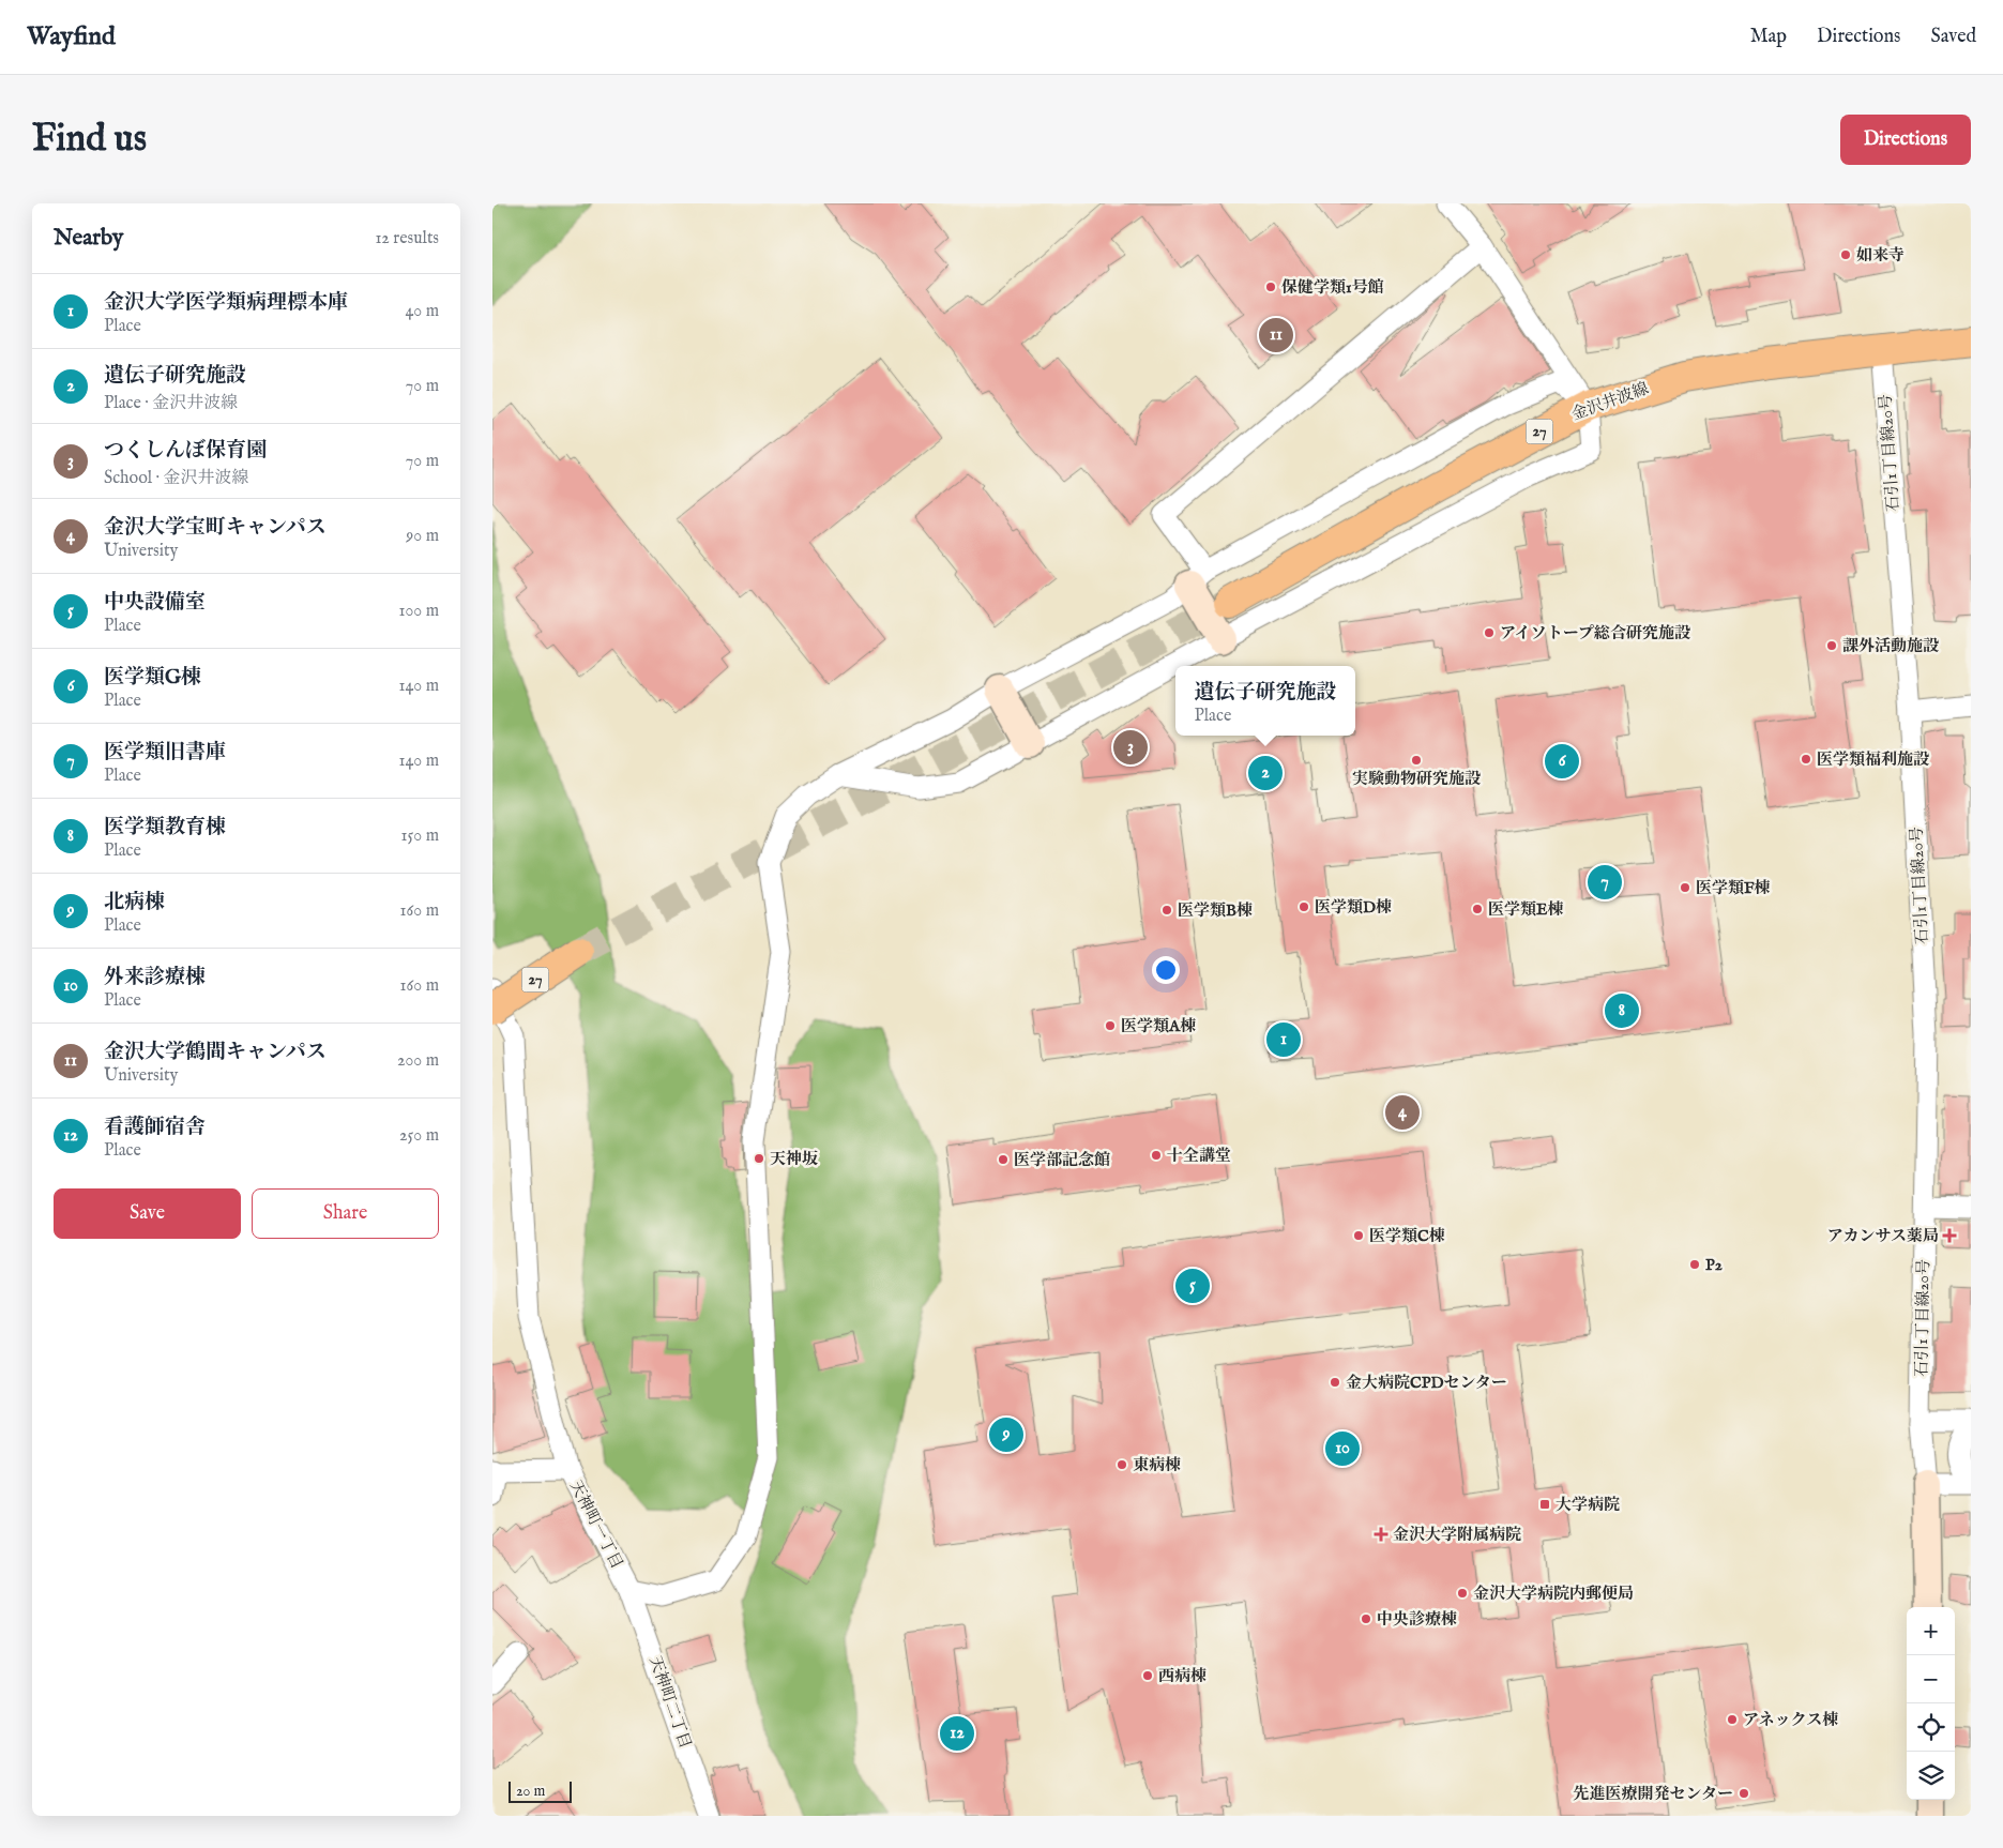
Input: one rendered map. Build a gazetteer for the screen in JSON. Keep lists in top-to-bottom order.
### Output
{
  "streets": {
    "main road": ["金沢井波線", "27"],
    "street": ["石引1丁目線20号", "天神町一丁目", "天神町二丁目"]
  },
  "crossings": [
    ["金沢井波線", "石引1丁目線20号"],
    ["天神町一丁目", "天神町二丁目"]
  ],
  "places": {
    "other": [
      "如来寺",
      "保健学類1号館",
      "アイソトープ総合研究施設",
      "課外活動施設",
      "医学類福利施設",
      "実験動物研究施設",
      "医学類F棟",
      "医学類D棟",
      "医学類E棟",
      "医学類B棟",
      "医学類A棟",
      "十全講堂",
      "天神坂",
      "医学部記念館",
      "医学類C棟",
      "P2",
      "金大病院CPDセンター",
      "東病棟",
      "金沢大学病院内郵便局",
      "中央診療棟",
      "西病棟",
      "アネックス棟",
      "先進医療開発センター"
    ],
    "health": ["アカンサス薬局", "金沢大学附属病院"],
    "transit": ["大学病院"]
  },
  "scale_bar": "20 m",
  "page": {
    "header": "Wayfind",
    "nav": ["Map", "Directions", "Saved"],
    "buttons": [
      "Directions",
      ["Save", "Share"]
    ],
    "title": "Find us",
    "heading": ["Nearby", "12 results"],
    "list": [
      {
        "mark": "1",
        "name": "金沢大学医学類病理標本庫",
        "note": "Place",
        "value": "40 m"
      },
      {
        "mark": "2",
        "name": "遺伝子研究施設",
        "note": "Place · 金沢井波線",
        "value": "70 m"
      },
      {
        "mark": "3",
        "name": "つくしんぼ保育園",
        "note": "School · 金沢井波線",
        "value": "70 m"
      },
      {
        "mark": "4",
        "name": "金沢大学宝町キャンパス",
        "note": "University",
        "value": "90 m"
      },
      {
        "mark": "5",
        "name": "中央設備室",
        "note": "Place",
        "value": "100 m"
      },
      {
        "mark": "6",
        "name": "医学類G棟",
        "note": "Place",
        "value": "140 m"
      },
      {
        "mark": "7",
        "name": "医学類旧書庫",
        "note": "Place",
        "value": "140 m"
      },
      {
        "mark": "8",
        "name": "医学類教育棟",
        "note": "Place",
        "value": "150 m"
      },
      {
        "mark": "9",
        "name": "北病棟",
        "note": "Place",
        "value": "160 m"
      },
      {
        "mark": "10",
        "name": "外来診療棟",
        "note": "Place",
        "value": "160 m"
      },
      {
        "mark": "11",
        "name": "金沢大学鶴間キャンパス",
        "note": "University",
        "value": "200 m"
      },
      {
        "mark": "12",
        "name": "看護師宿舎",
        "note": "Place",
        "value": "250 m"
      }
    ],
    "pins": [
      "11",
      "3",
      "6",
      "2",
      "7",
      "8",
      "1",
      "4",
      "5",
      "9",
      "10",
      "12"
    ],
    "popup": ["遺伝子研究施設", "Place"],
    "map_buttons": ["+", "−"],
    "scale": "20 m"
  }
}
